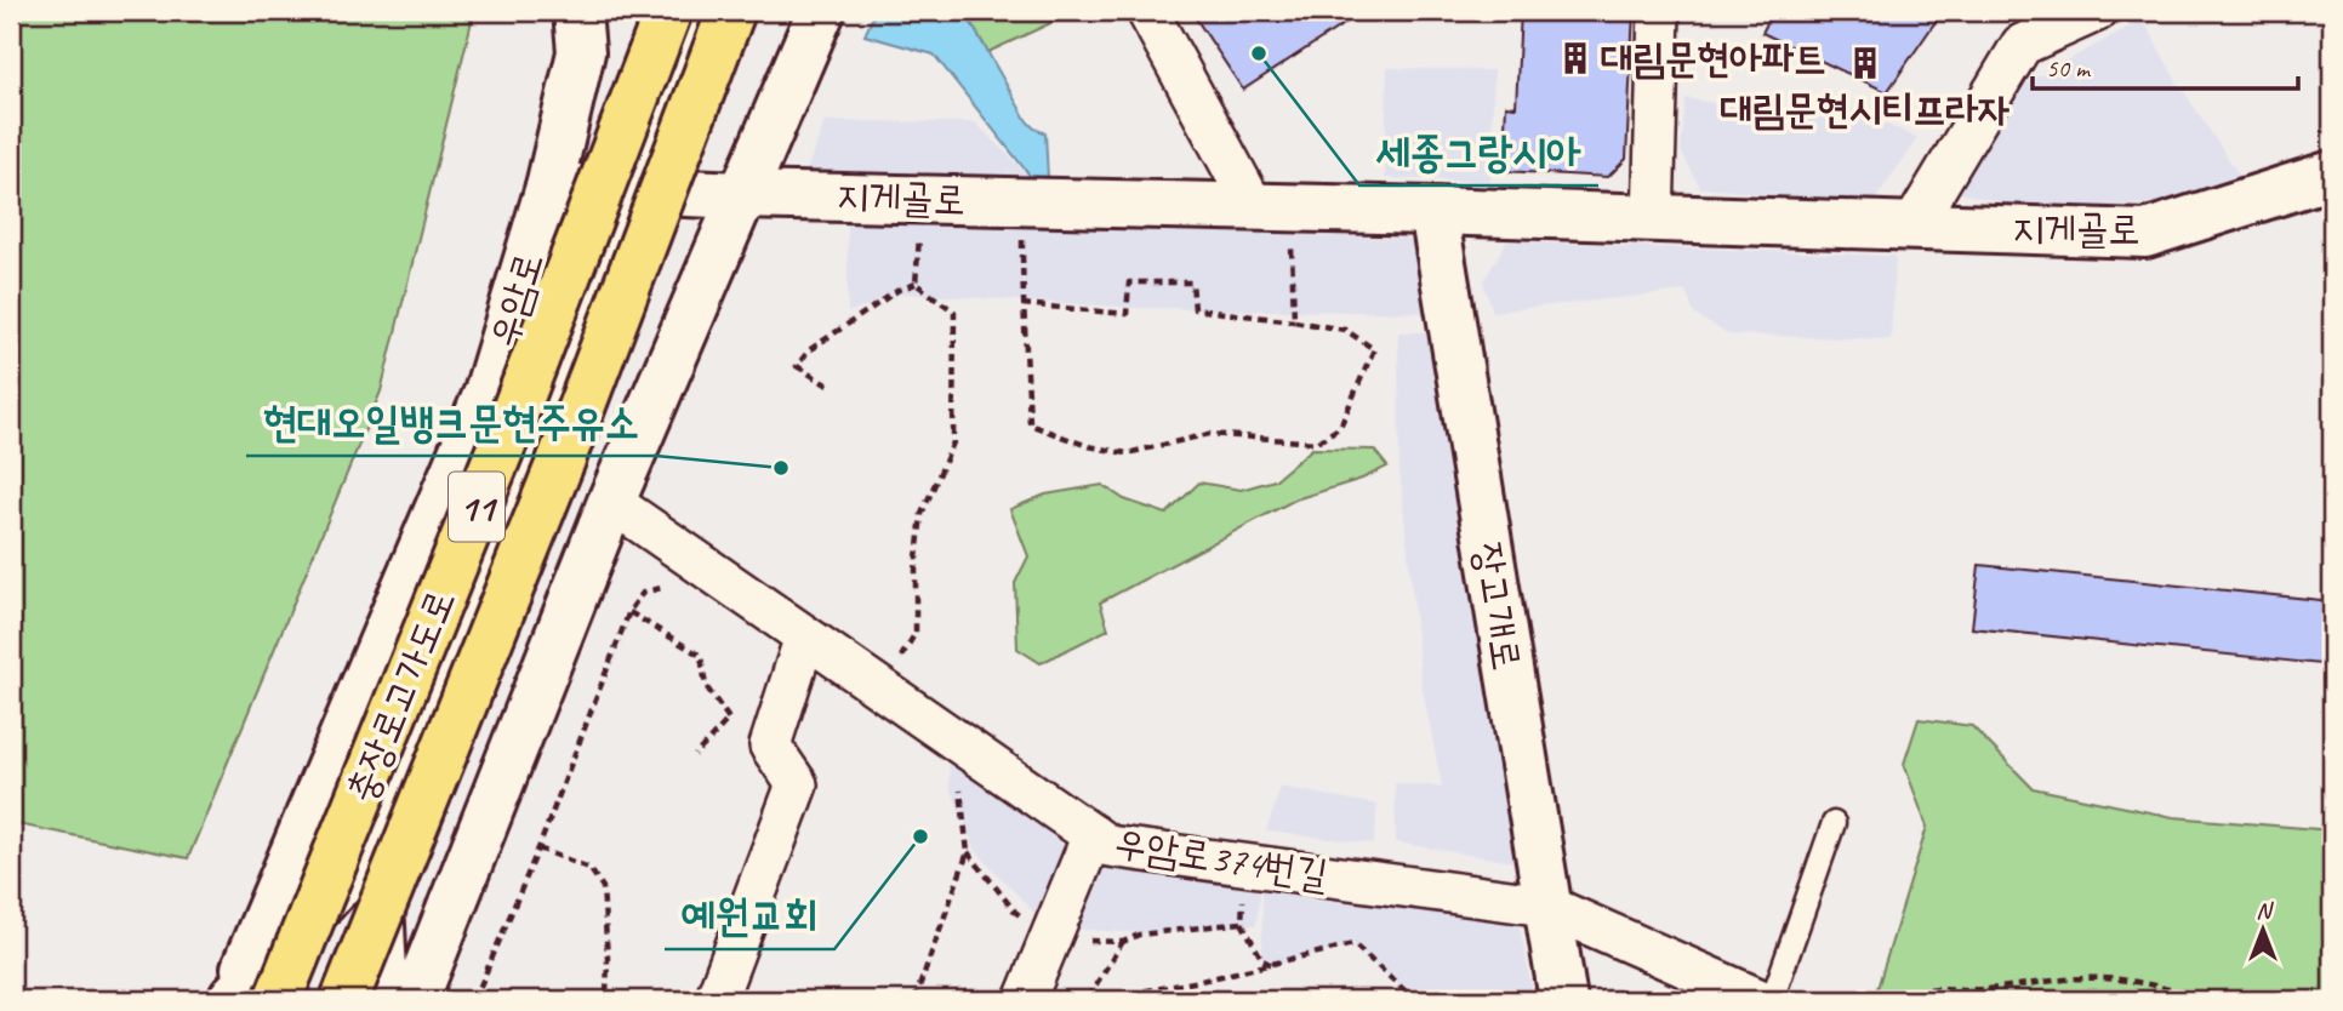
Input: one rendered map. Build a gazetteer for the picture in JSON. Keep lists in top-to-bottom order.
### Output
{
  "streets": {
    "highway": ["11", "충장로고가도로"],
    "main road": ["지게골로", "우암로", "장고개로"],
    "street": ["우암로374번길"]
  },
  "crossings": [
    ["지게골로", "우암로"],
    ["지게골로", "장고개로"],
    ["우암로", "충장로고가도로"],
    ["장고개로", "우암로374번길"]
  ],
  "places": {
    "other": ["세종그랑시아", "현대오일뱅크문현주유소", "예원교회"],
    "building": ["대림문현아파트", "대림문현시티프라자"]
  },
  "scale_bar": "50 m",
  "north": "top"
}
